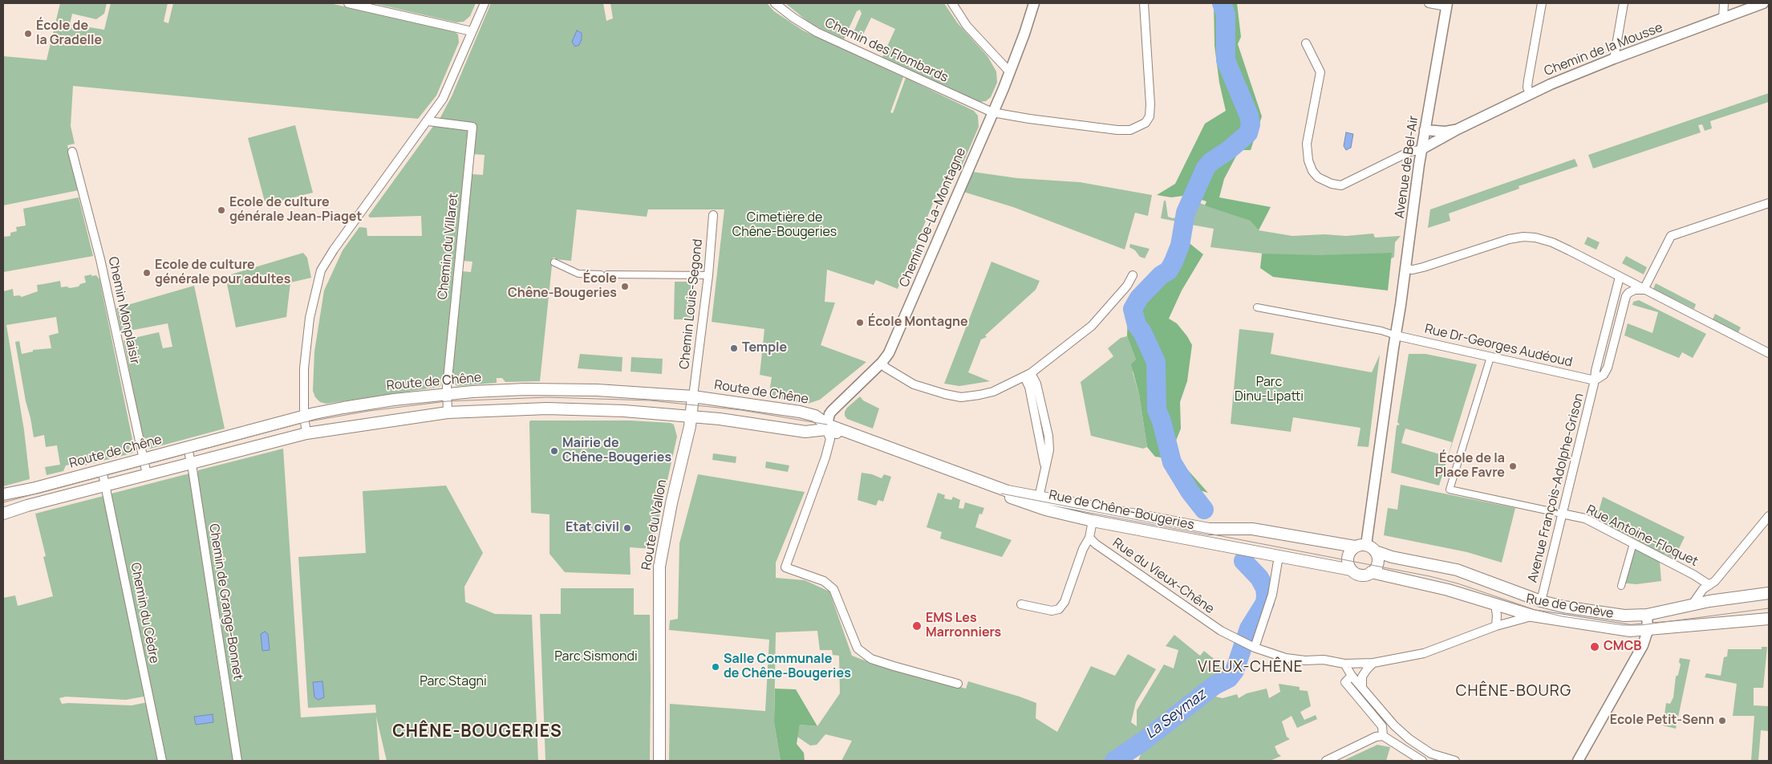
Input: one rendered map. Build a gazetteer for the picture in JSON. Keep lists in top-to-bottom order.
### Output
{
  "streets": {
    "main road": [
      "Route de Chêne",
      "Rue de Chêne-Bougeries",
      "Route du Vallon",
      "Rue de Genève"
    ],
    "street": [
      "Chemin de la Mousse",
      "Chemin des Flombards",
      "Avenue de Bel-Air",
      "Chemin De-La-Montagne",
      "Chemin du Villaret",
      "Chemin Louis-Segond",
      "Chemin Monplaisir",
      "Rue Dr-Georges Audéoud",
      "Avenue François-Adolphe-Grison",
      "Rue Antoine-Floquet",
      "Rue du Vieux-Chêne",
      "Chemin de Grange-Bonnet",
      "Chemin du Cèdre"
    ]
  },
  "crossings": [
    ["Chemin de la Mousse", "Avenue de Bel-Air"],
    ["Chemin des Flombards", "Chemin De-La-Montagne"],
    ["Avenue de Bel-Air", "Rue Dr-Georges Audéoud"],
    ["Avenue de Bel-Air", "Rue de Genève"],
    ["Chemin De-La-Montagne", "Route de Chêne"],
    ["Chemin De-La-Montagne", "Rue de Chêne-Bougeries"],
    ["Chemin De-La-Montagne", "Rue de Genève"],
    ["Chemin du Villaret", "Route de Chêne"],
    ["Chemin Louis-Segond", "Route de Chêne"],
    ["Chemin Louis-Segond", "Route du Vallon"],
    ["Chemin Monplaisir", "Route de Chêne"],
    ["Rue Dr-Georges Audéoud", "Avenue François-Adolphe-Grison"],
    ["Route de Chêne", "Rue de Chêne-Bougeries"],
    ["Route de Chêne", "Route du Vallon"],
    ["Route de Chêne", "Chemin de Grange-Bonnet"],
    ["Route de Chêne", "Rue de Genève"],
    ["Route de Chêne", "Chemin du Cèdre"],
    ["Avenue François-Adolphe-Grison", "Rue Antoine-Floquet"],
    ["Avenue François-Adolphe-Grison", "Rue de Genève"],
    ["Rue de Chêne-Bougeries", "Rue de Genève"],
    ["Rue du Vieux-Chêne", "Rue de Genève"]
  ],
  "districts": ["VIEUX-CHÊNE", "CHÊNE-BOURG", "CHÊNE-BOUGERIES"],
  "water": ["La Seymaz"],
  "parks": [
    "Cimetière de Chêne-Bougeries",
    "Parc Dinu-Lipatti",
    "Parc Sismondi",
    "Parc Stagni"
  ],
  "places": [
    "École de la Gradelle",
    "Ecole de culture générale Jean-Piaget",
    "Ecole de culture générale pour adultes",
    "École Chêne-Bougeries",
    "École Montagne",
    "Temple",
    "Mairie de Chêne-Bougeries",
    "École de la Place Favre",
    "Etat civil",
    "EMS Les Marronniers",
    "CMCB",
    "Salle Communale de Chêne-Bougeries",
    "Ecole Petit-Senn"
  ]
}
